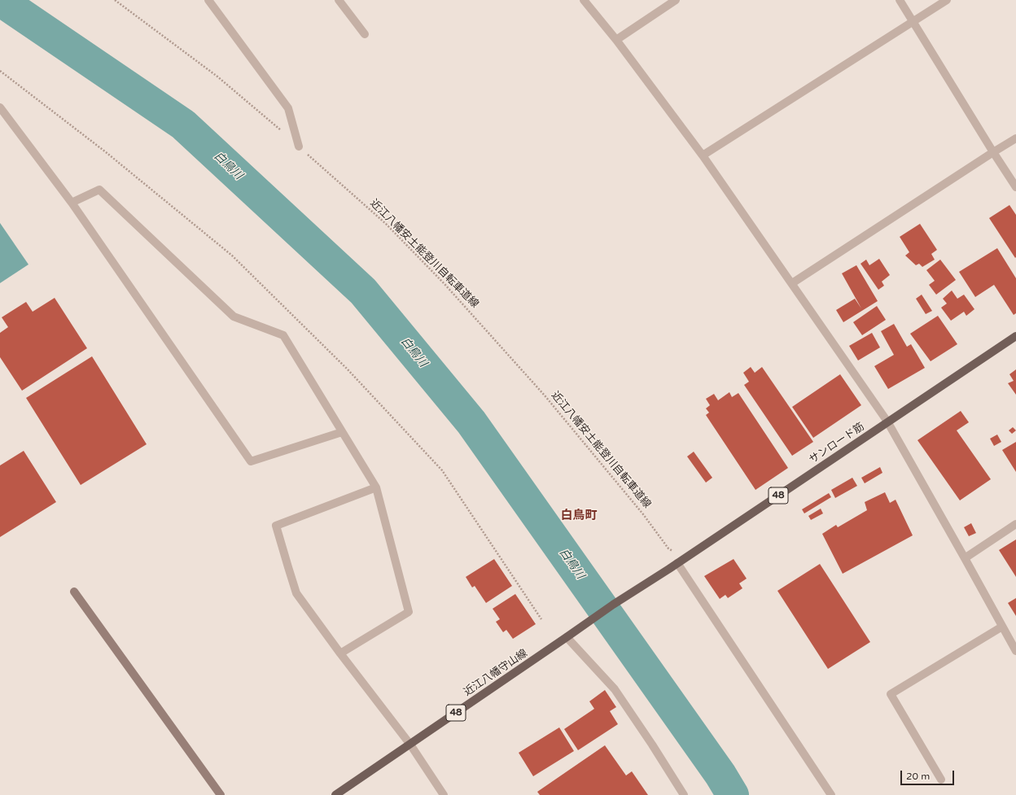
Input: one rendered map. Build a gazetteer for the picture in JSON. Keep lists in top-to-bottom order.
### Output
{
  "streets": {
    "main road": ["サンロード筋", "48", "近江八幡守山線"],
    "path": ["近江八幡安土能登川自転車道線"]
  },
  "crossings": [
    ["近江八幡安土能登川自転車道線", "サンロード筋"],
    ["サンロード筋", "近江八幡守山線"]
  ],
  "districts": ["白鳥町"],
  "water": ["白鳥川"],
  "scale_bar": "20 m"
}
